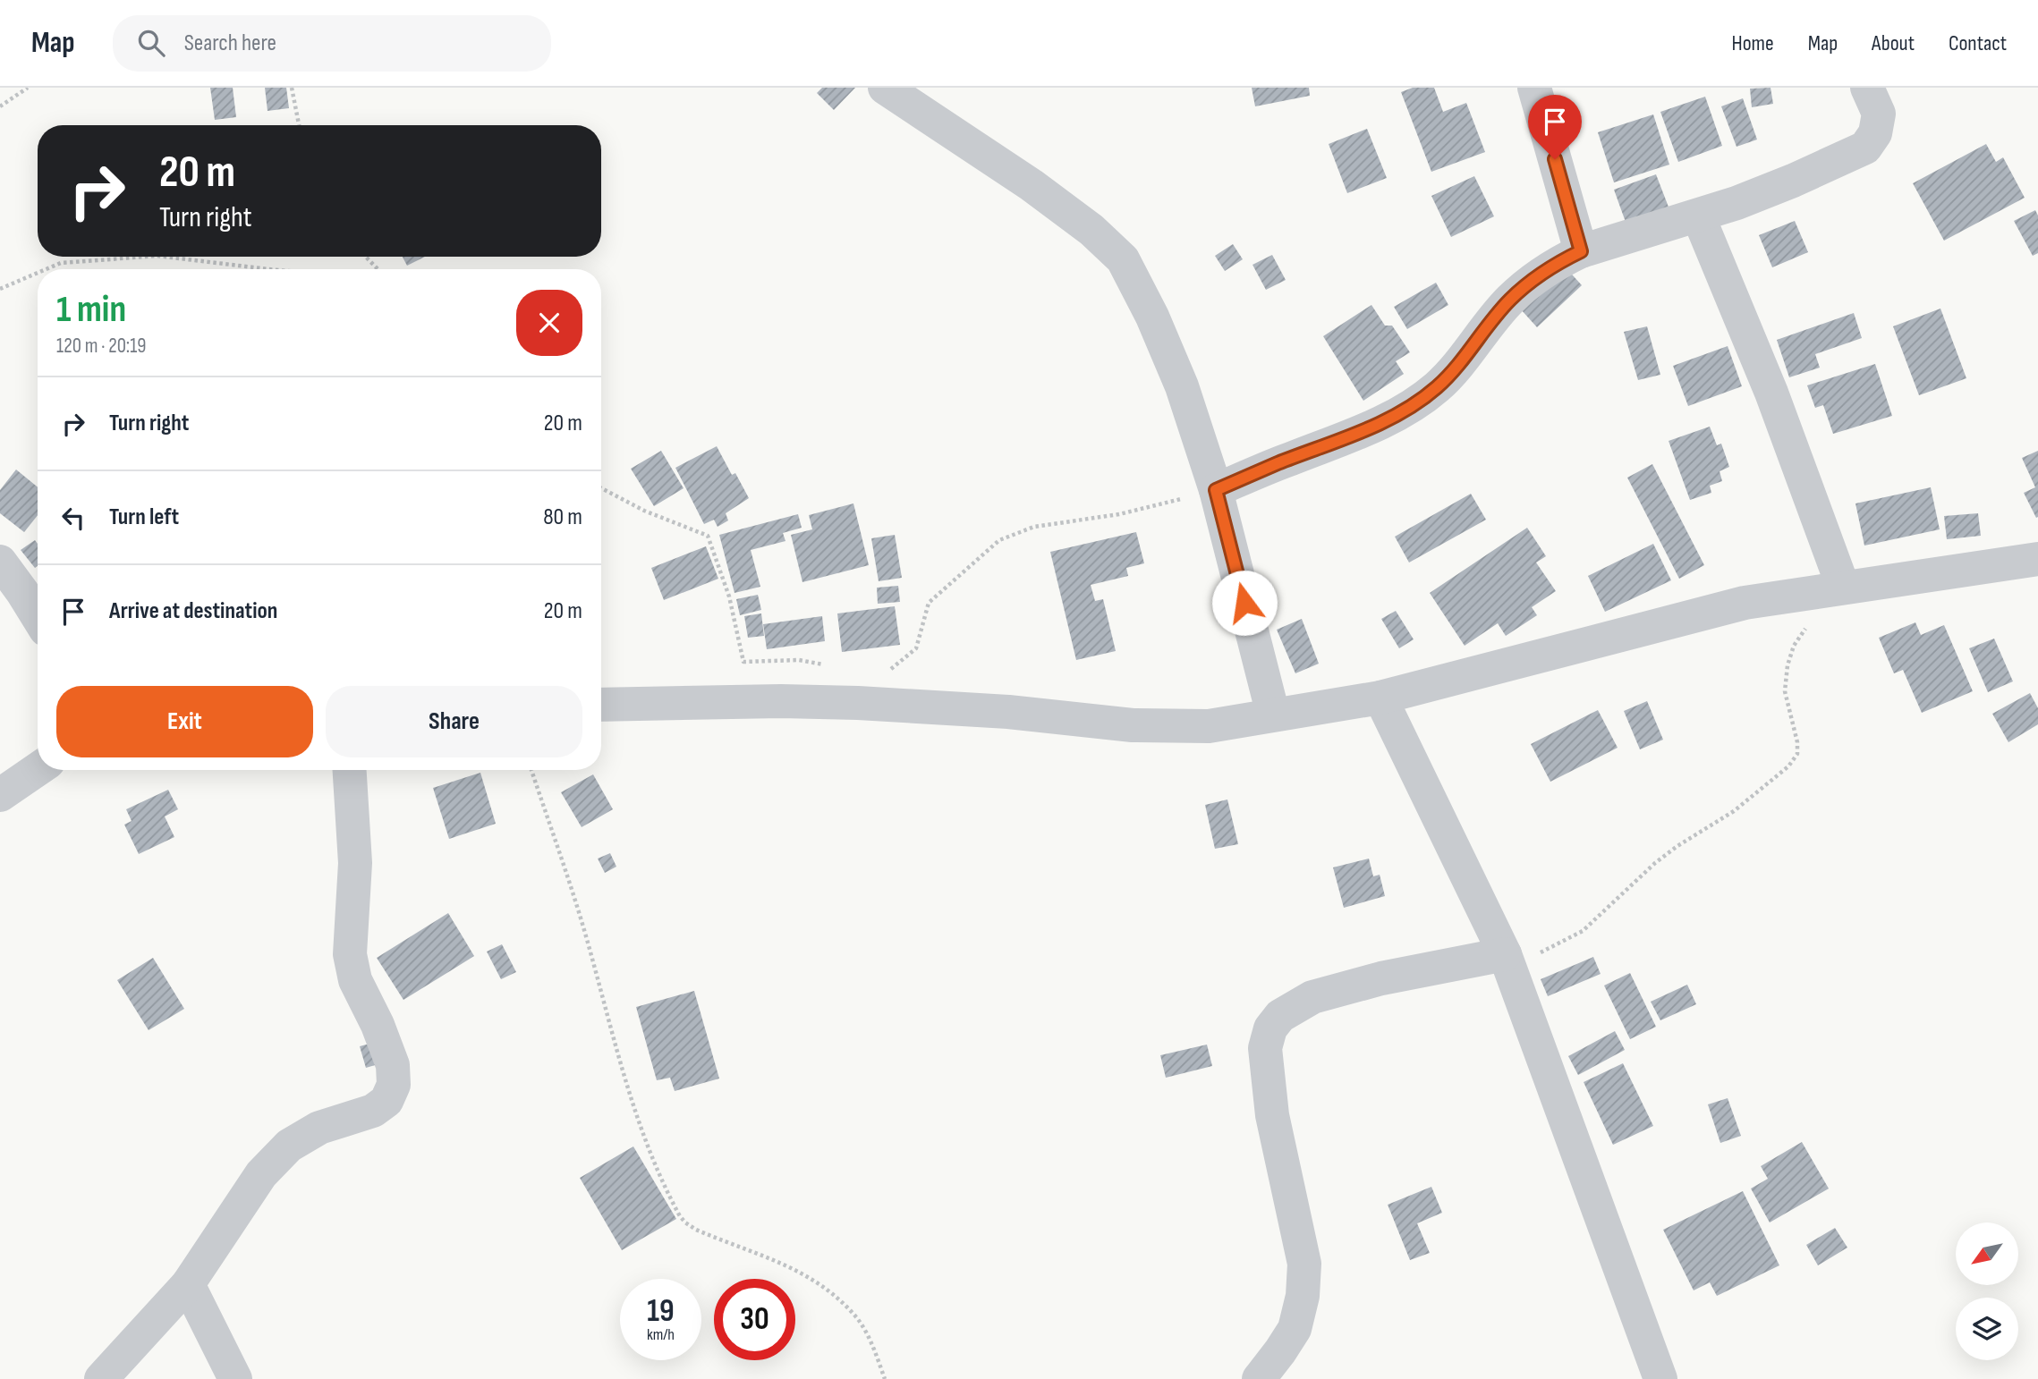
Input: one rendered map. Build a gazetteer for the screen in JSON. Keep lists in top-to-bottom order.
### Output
{
  "north": "bottom left",
  "page": {
    "header": "Map",
    "search": "Search here",
    "nav": [
      "Home",
      "Map",
      "About",
      "Contact"
    ],
    "turn": ["20 m", "Turn right"],
    "heading": ["1 min", "120 m · 20:19"],
    "list": [
      {
        "name": "Turn right",
        "value": "20 m"
      },
      {
        "name": "Turn left",
        "value": "80 m"
      },
      {
        "name": "Arrive at destination",
        "value": "20 m"
      }
    ],
    "buttons": ["Exit", "Share"],
    "speed": "19 km/h",
    "limit": "30"
  }
}
